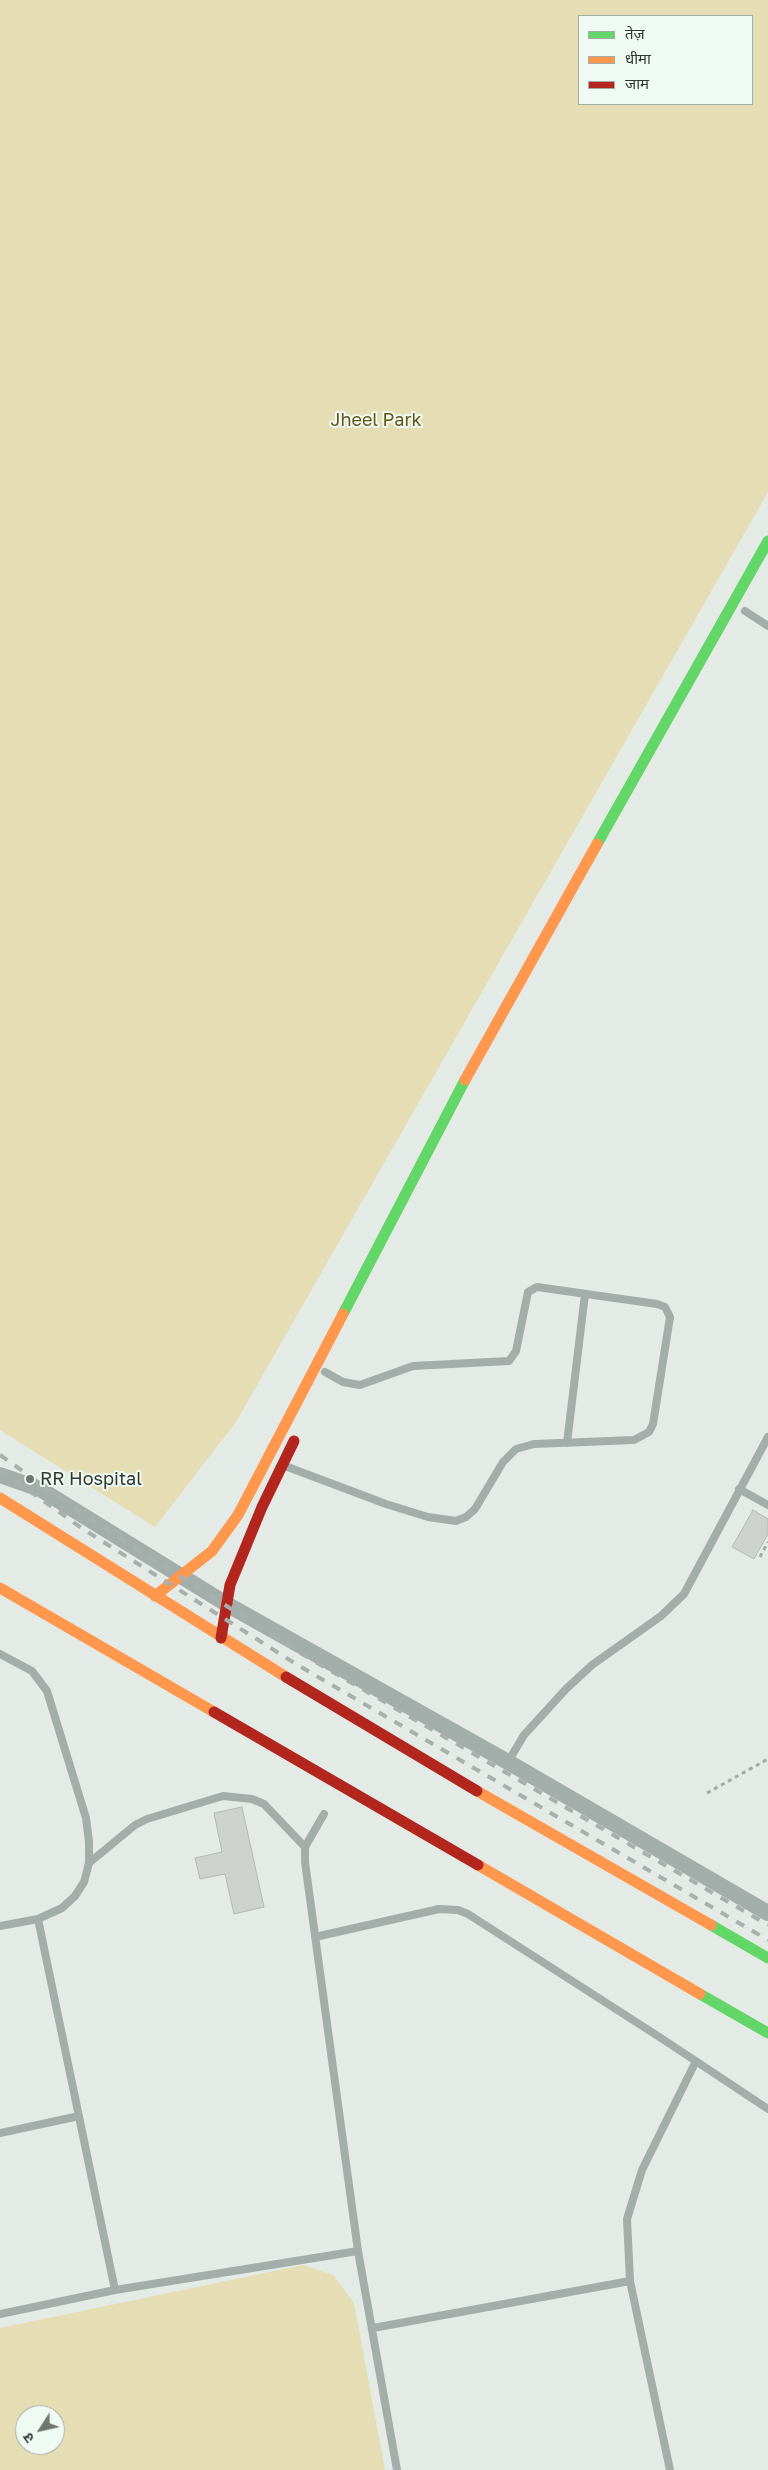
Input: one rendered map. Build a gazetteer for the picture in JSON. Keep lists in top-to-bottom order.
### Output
{
  "parks": ["Jheel Park"],
  "places": ["RR Hospital"],
  "legend": ["तेज़", "धीमा", "जाम"],
  "north": "bottom left"
}
